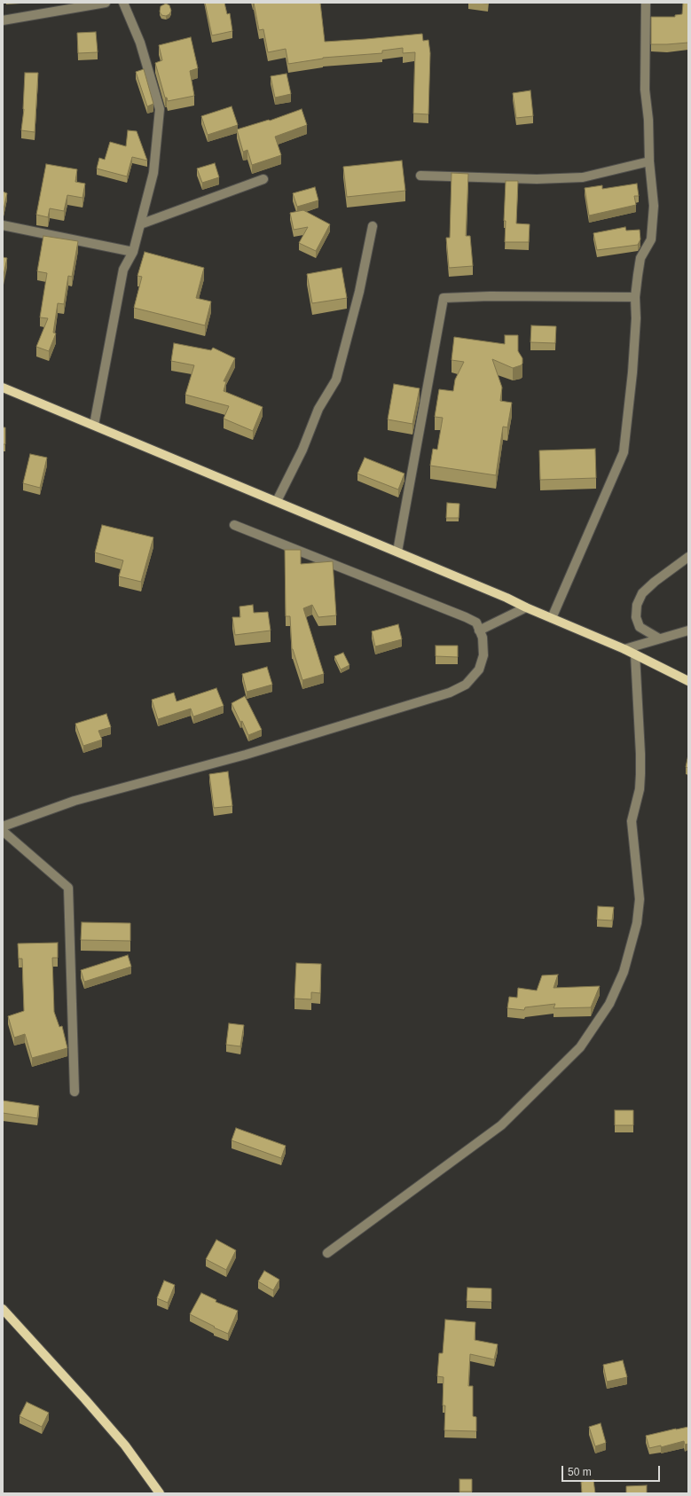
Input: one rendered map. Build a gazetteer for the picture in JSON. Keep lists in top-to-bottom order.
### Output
{
  "scale_bar": "50 m"
}
